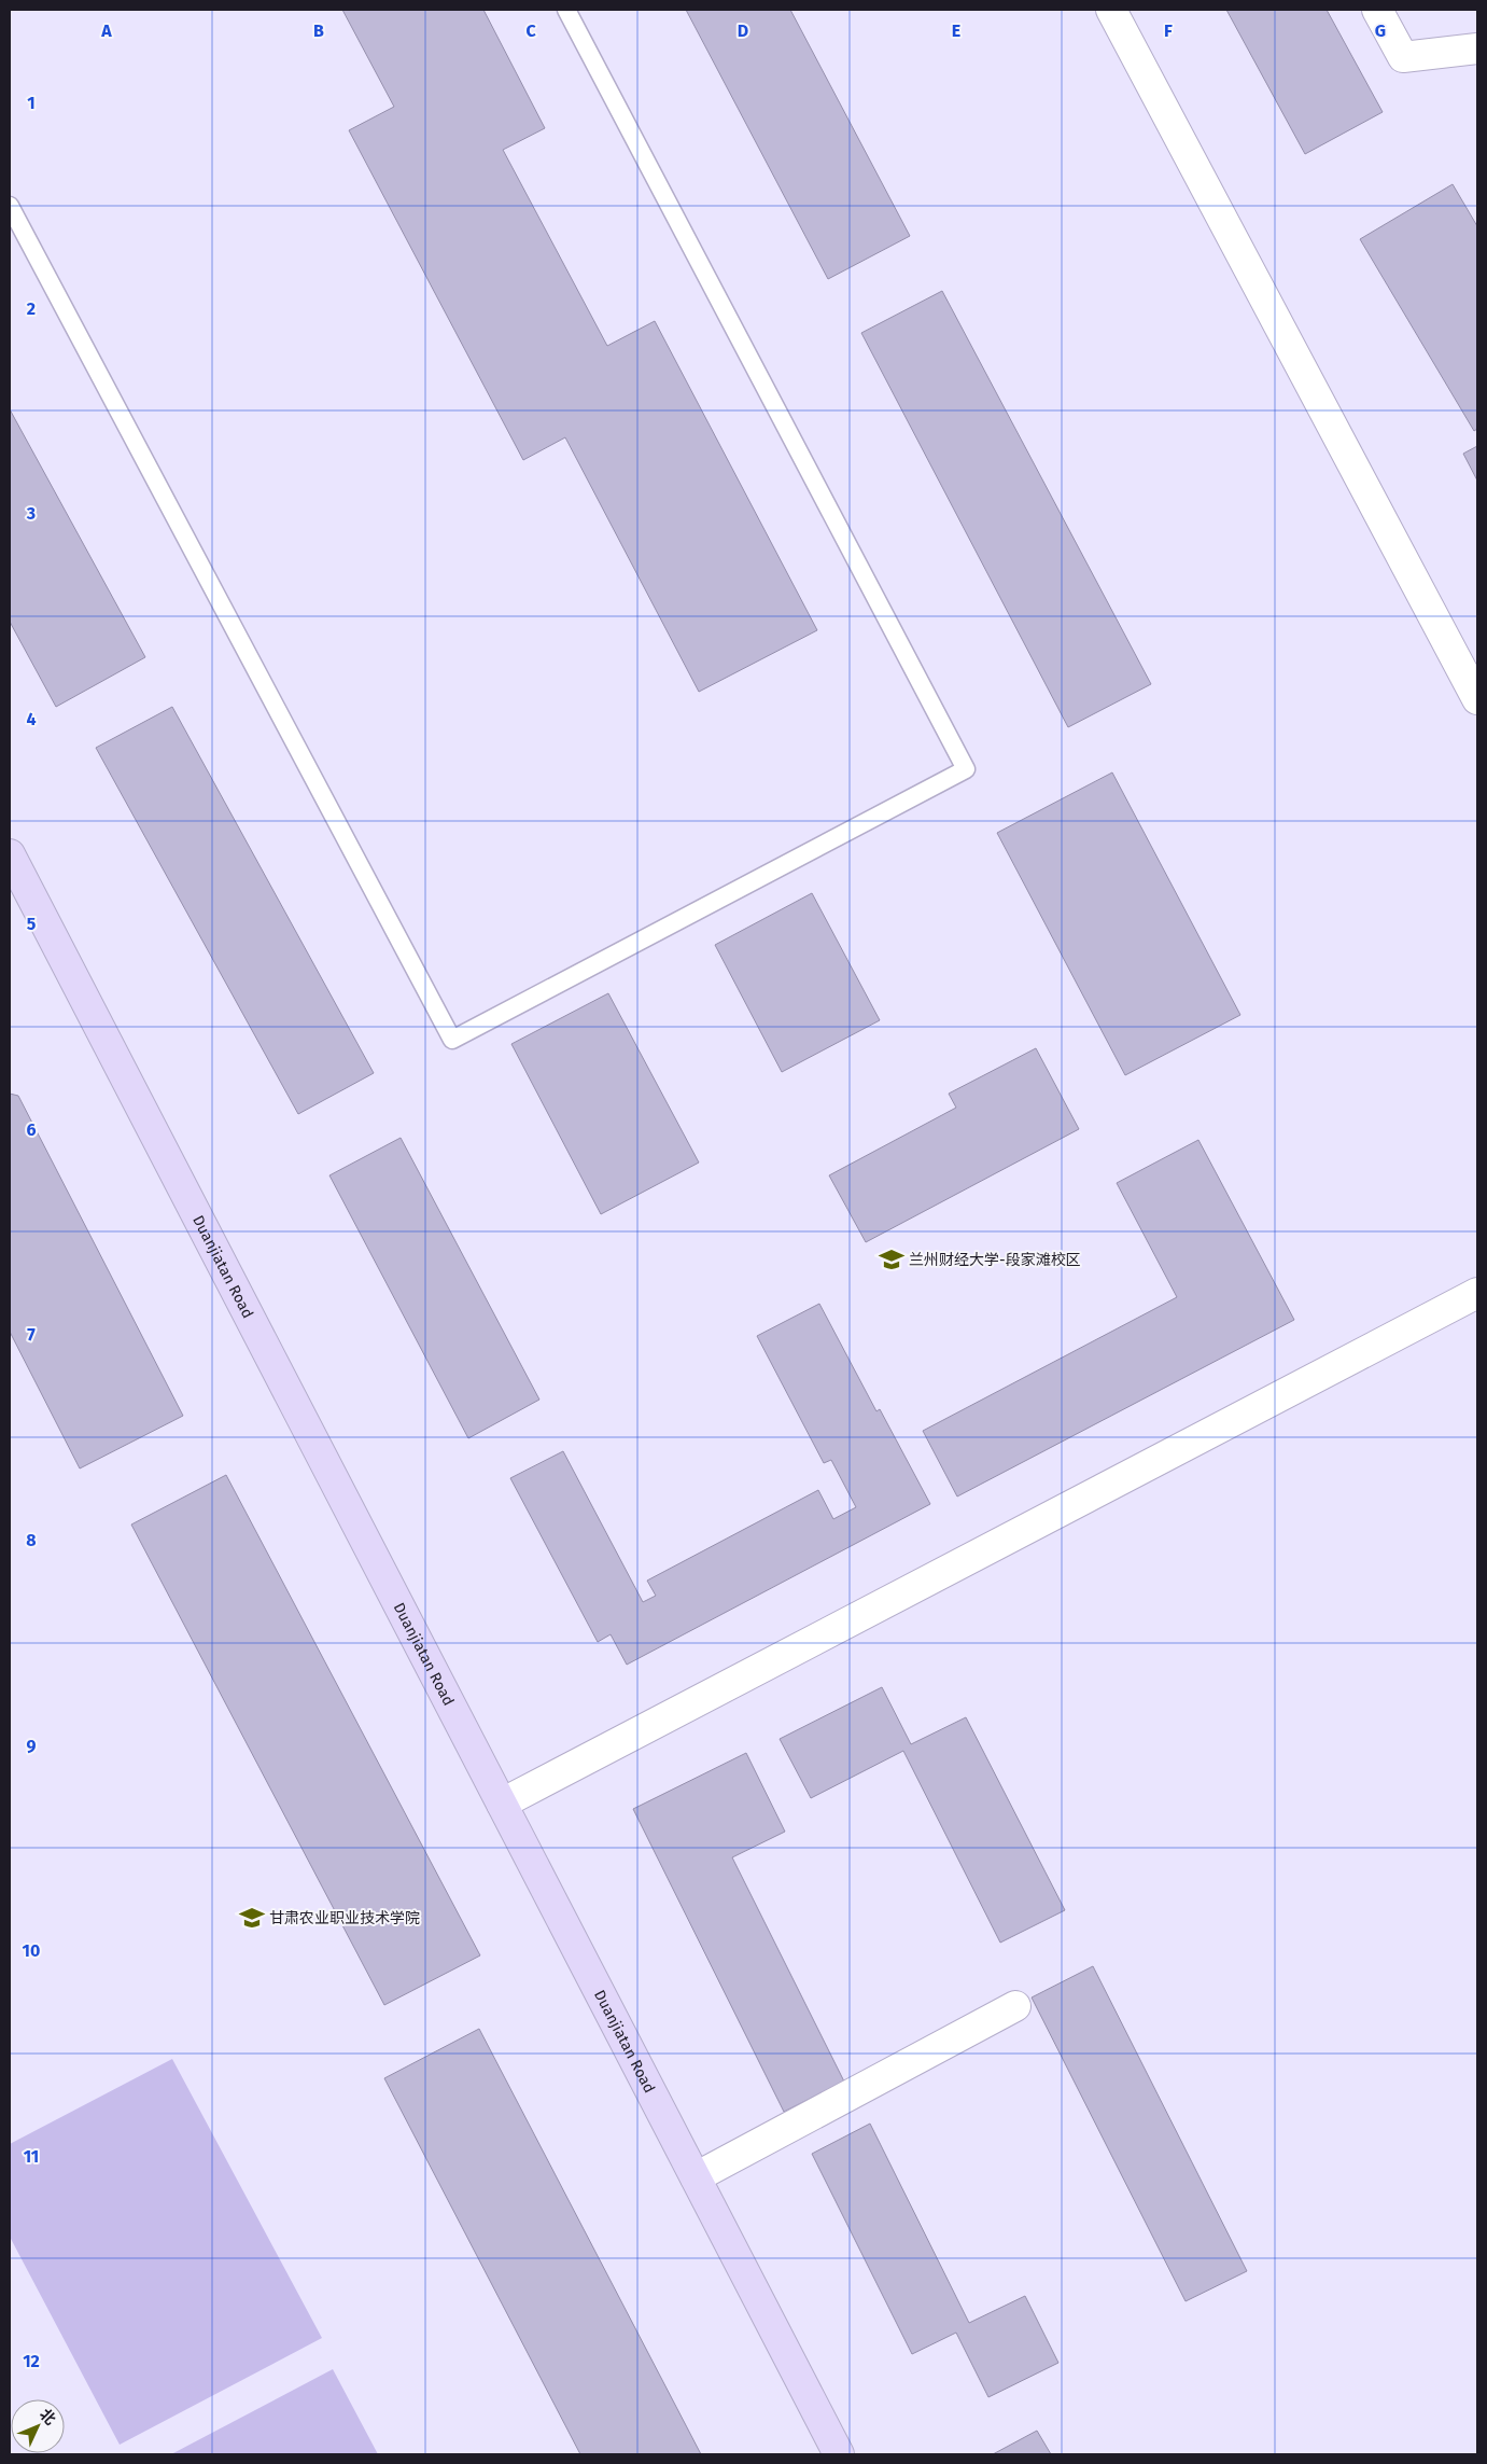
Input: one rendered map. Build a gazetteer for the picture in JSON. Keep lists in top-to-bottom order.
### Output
{
  "streets": {
    "main road": ["Duanjiatan Road"]
  },
  "places": {
    "school or university": ["兰州财经大学-段家滩校区", "甘肃农业职业技术学院"]
  },
  "north": "top right",
  "grid": {
    "columns": [
      "A",
      "B",
      "C",
      "D",
      "E",
      "F",
      "G"
    ],
    "rows": [
      "1",
      "2",
      "3",
      "4",
      "5",
      "6",
      "7",
      "8",
      "9",
      "10",
      "11",
      "12"
    ]
  }
}
